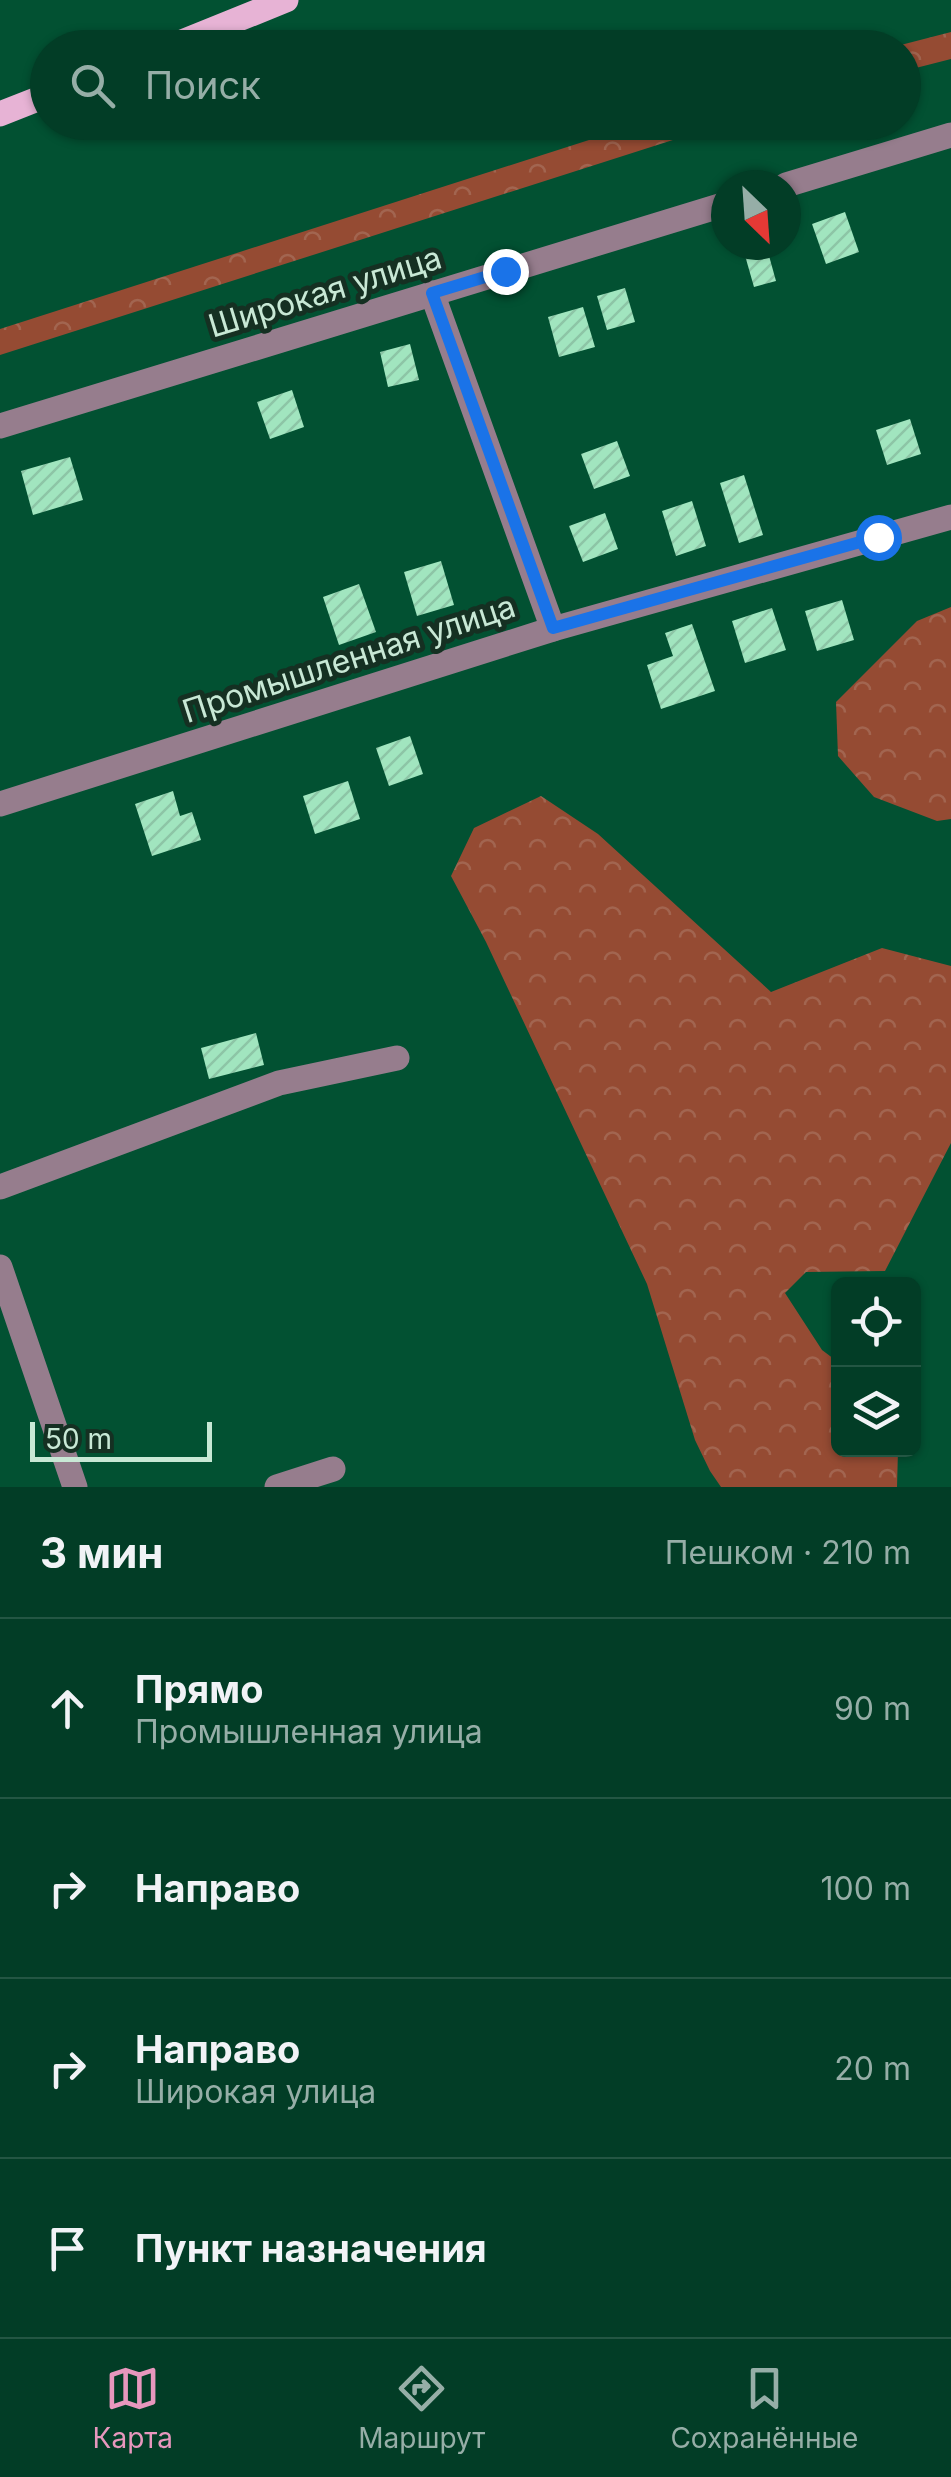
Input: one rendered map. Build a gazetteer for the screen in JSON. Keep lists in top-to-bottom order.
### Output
{
  "streets": {
    "street": ["Широкая улица", "Промышленная улица"]
  },
  "scale_bar": "50 m",
  "north": "bottom right",
  "page": {
    "search": "Поиск",
    "scale": "50 m",
    "heading": ["3 мин", "Пешком · 210 m"],
    "list": [
      ["Прямо", "Промышленная улица", "90 m"],
      ["Направо", "100 m"],
      ["Направо", "Широкая улица", "20 m"],
      "Пункт назначения"
    ],
    "nav": ["Карта", "Маршрут", "Сохранённые"]
  }
}
